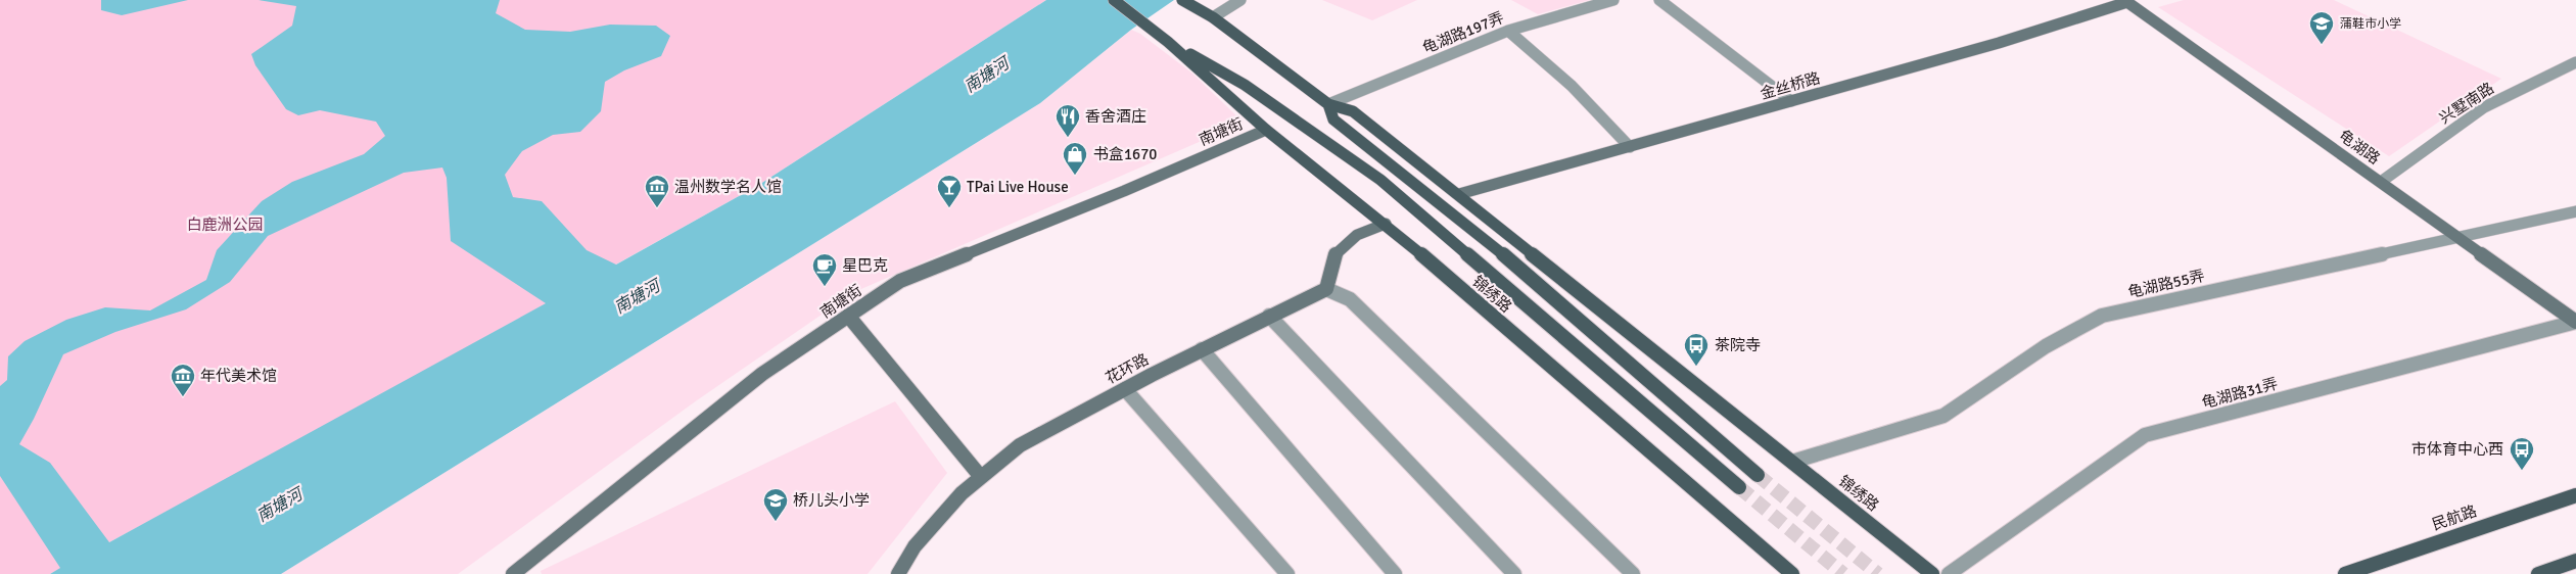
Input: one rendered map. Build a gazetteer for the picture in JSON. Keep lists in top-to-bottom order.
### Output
{
  "streets": {
    "main road": ["锦绣路", "民航路"],
    "street": [
      "龟湖路197弄",
      "金丝桥路",
      "兴墅南路",
      "南塘街",
      "龟湖路",
      "龟湖路55弄",
      "花环路",
      "龟湖路31弄"
    ]
  },
  "crossings": [
    ["龟湖路197弄", "锦绣路"],
    ["金丝桥路", "龟湖路"],
    ["金丝桥路", "锦绣路"],
    ["兴墅南路", "龟湖路"],
    ["南塘街", "锦绣路"],
    ["龟湖路", "龟湖路55弄"],
    ["龟湖路", "龟湖路31弄"],
    ["龟湖路55弄", "锦绣路"]
  ],
  "water": ["南塘河"],
  "parks": ["白鹿洲公园"],
  "places": {
    "school or university": ["蒲鞋市小学", "桥儿头小学"],
    "restaurant": ["香舍酒庄"],
    "shop": ["书盒1670"],
    "museum": ["温州数学名人馆", "年代美术馆"],
    "bar": ["TPai Live House"],
    "cafe": ["星巴克"],
    "bus stop": ["茶院寺", "市体育中心西"]
  }
}
